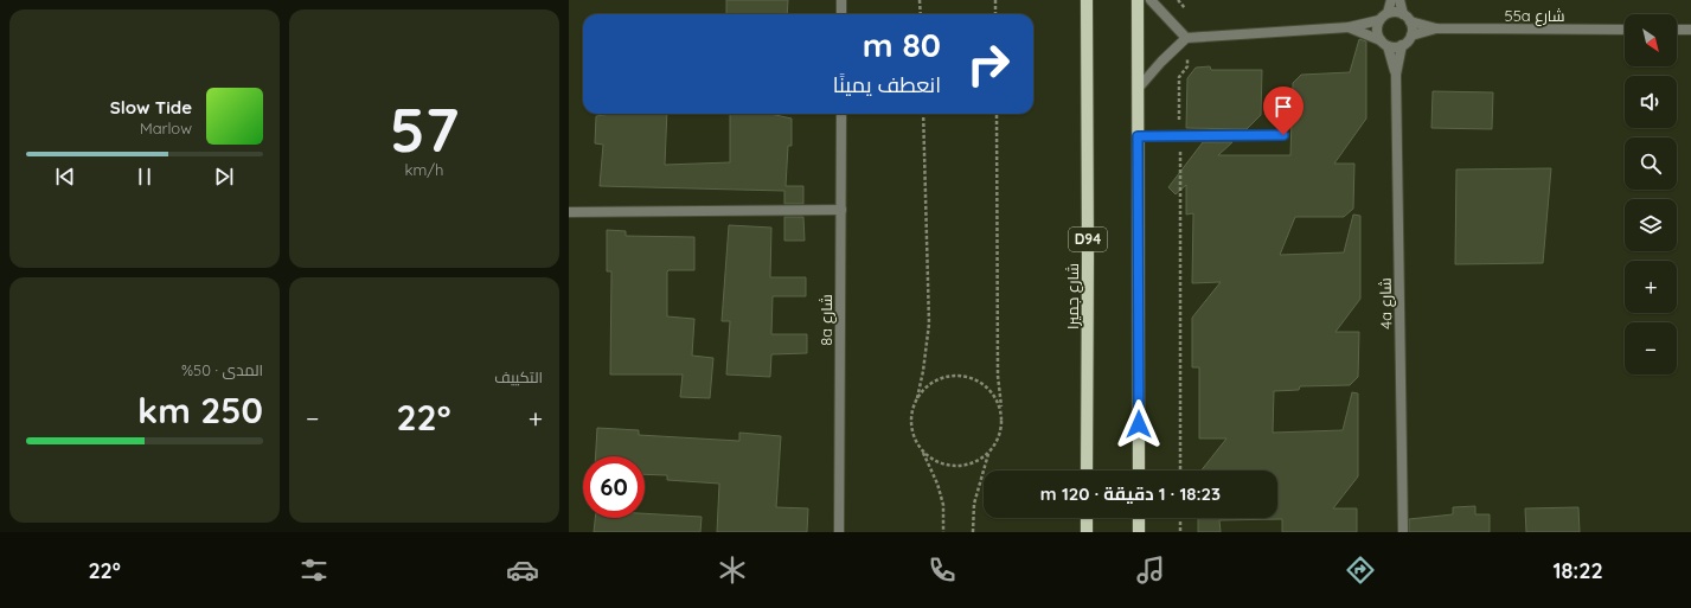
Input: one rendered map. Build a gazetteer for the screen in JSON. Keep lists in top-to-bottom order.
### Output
{
  "streets": {
    "main road": ["D94", "شارع جميرا"],
    "street": ["55a شارع", "4a شارع", "8a شارع"]
  },
  "crossings": [
    ["55a شارع", "4a شارع"]
  ],
  "north": "bottom right",
  "page": {
    "tile": [
      ["57", "km/h"],
      "التكييف",
      ["المدى · 50%", "250 km"]
    ],
    "map_buttons": ["+", "−"],
    "turn": ["80 m", "انعطف يمينًا"],
    "song": ["Slow Tide", "Marlow"],
    "heat": ["−", "22°", "+"],
    "limit": "60",
    "trip": "18:23 · 1 دقيقة · 120 m",
    "tabs": ["18:22", "22°"]
  }
}
